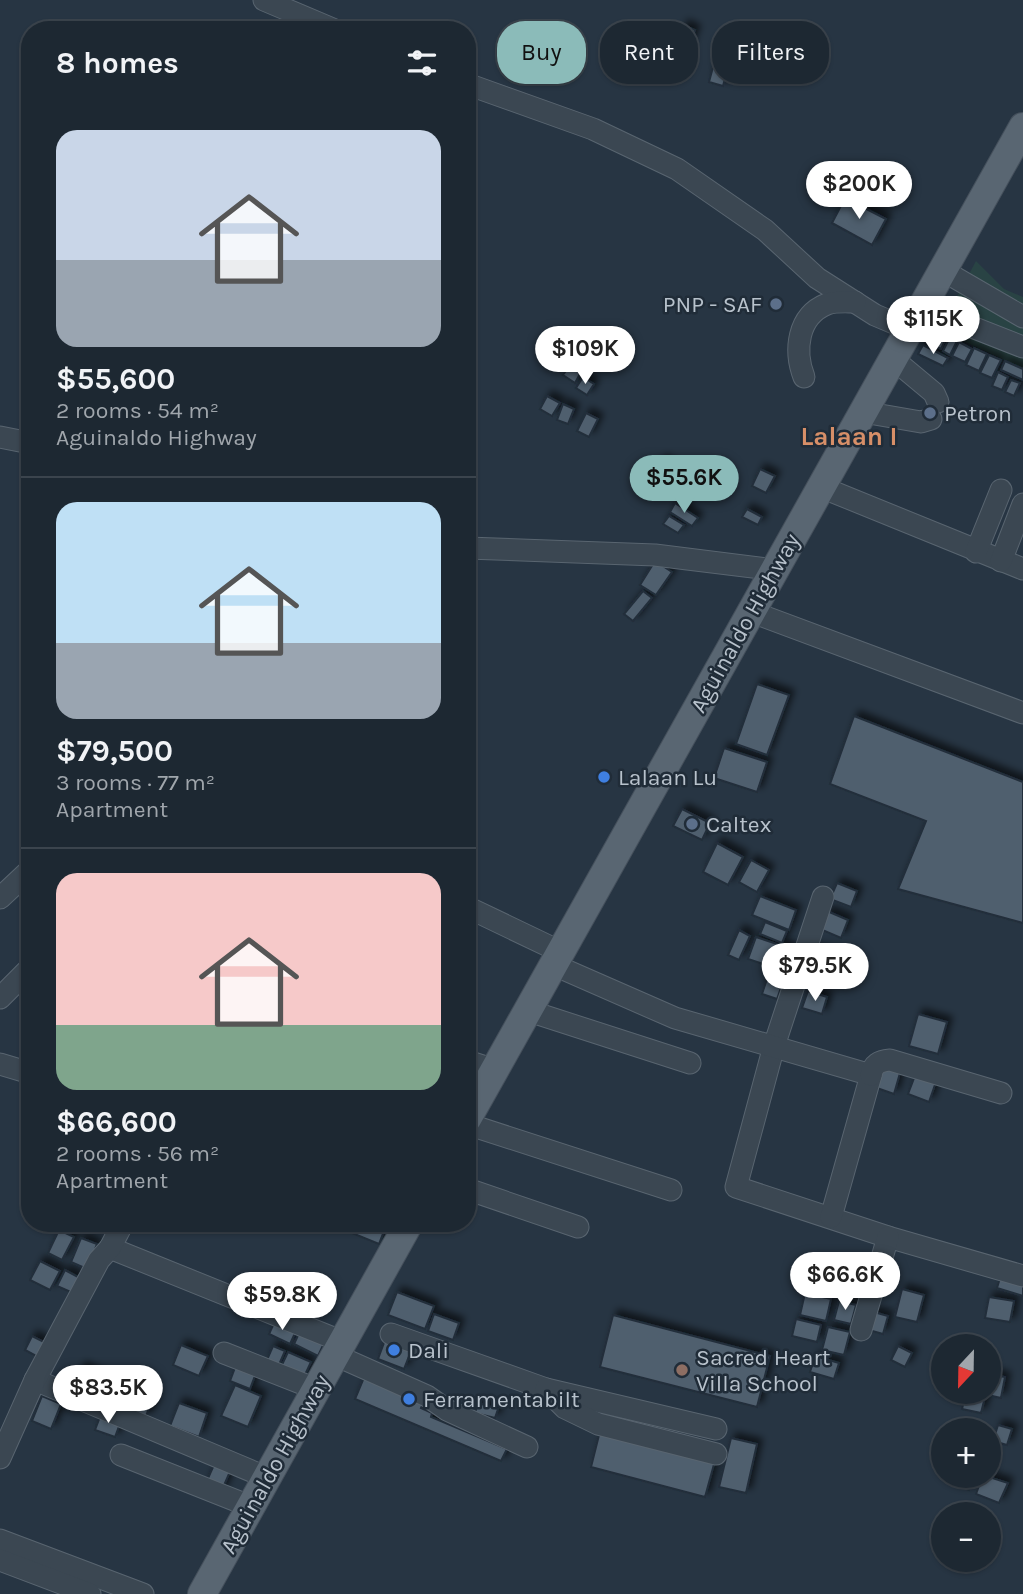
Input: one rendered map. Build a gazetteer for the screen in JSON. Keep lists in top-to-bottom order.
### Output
{
  "streets": {
    "main road": ["Aguinaldo Highway"]
  },
  "districts": ["Lalaan I"],
  "places": [
    "PNP - SAF",
    "Petron",
    "Lalaan Lu",
    "Caltex",
    "Dali",
    "Sacred Heart Villa School",
    "Ferramentabilt"
  ],
  "north": "bottom",
  "page": {
    "chip": ["Buy", "Rent", "Filters"],
    "heading": "8 homes",
    "list": [
      {
        "name": "$55,600",
        "note": "2 rooms · 54 m² · Aguinaldo Highway"
      },
      {
        "name": "$79,500",
        "note": "3 rooms · 77 m² · Apartment"
      },
      {
        "name": "$66,600",
        "note": "2 rooms · 56 m² · Apartment"
      }
    ],
    "price": [
      "$200K",
      "$115K",
      "$109K",
      "$55.6K",
      "$79.5K",
      "$66.6K",
      "$59.8K",
      "$83.5K"
    ],
    "map_buttons": ["+", "−"]
  }
}
